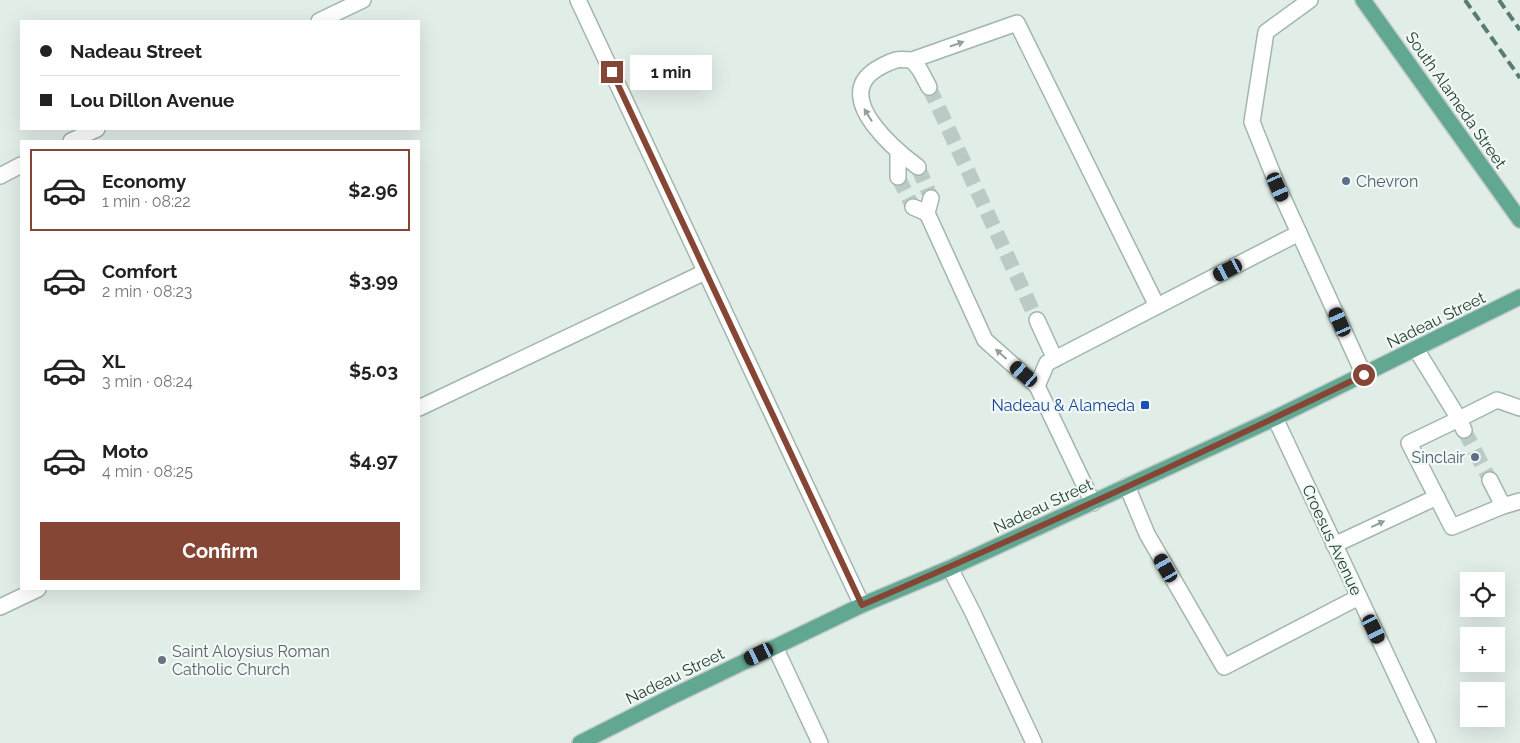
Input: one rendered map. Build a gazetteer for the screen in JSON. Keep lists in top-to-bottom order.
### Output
{
  "streets": {
    "main road": ["South Alameda Street", "Nadeau Street"],
    "street": ["Croesus Avenue"]
  },
  "crossings": [
    ["Nadeau Street", "Croesus Avenue"]
  ],
  "places": {
    "other": ["Chevron", "Sinclair", "Saint Aloysius Roman Catholic Church"],
    "transit": ["Nadeau & Alameda"]
  },
  "page": {
    "banner": ["Nadeau Street", "Lou Dillon Avenue"],
    "bubble": "1 min",
    "list": [
      {
        "name": "Economy",
        "note": "1 min · 08:22",
        "value": "$2.96"
      },
      {
        "name": "Comfort",
        "note": "2 min · 08:23",
        "value": "$3.99"
      },
      {
        "name": "XL",
        "note": "3 min · 08:24",
        "value": "$5.03"
      },
      {
        "name": "Moto",
        "note": "4 min · 08:25",
        "value": "$4.97"
      }
    ],
    "buttons": "Confirm",
    "map_buttons": ["+", "−"]
  }
}
